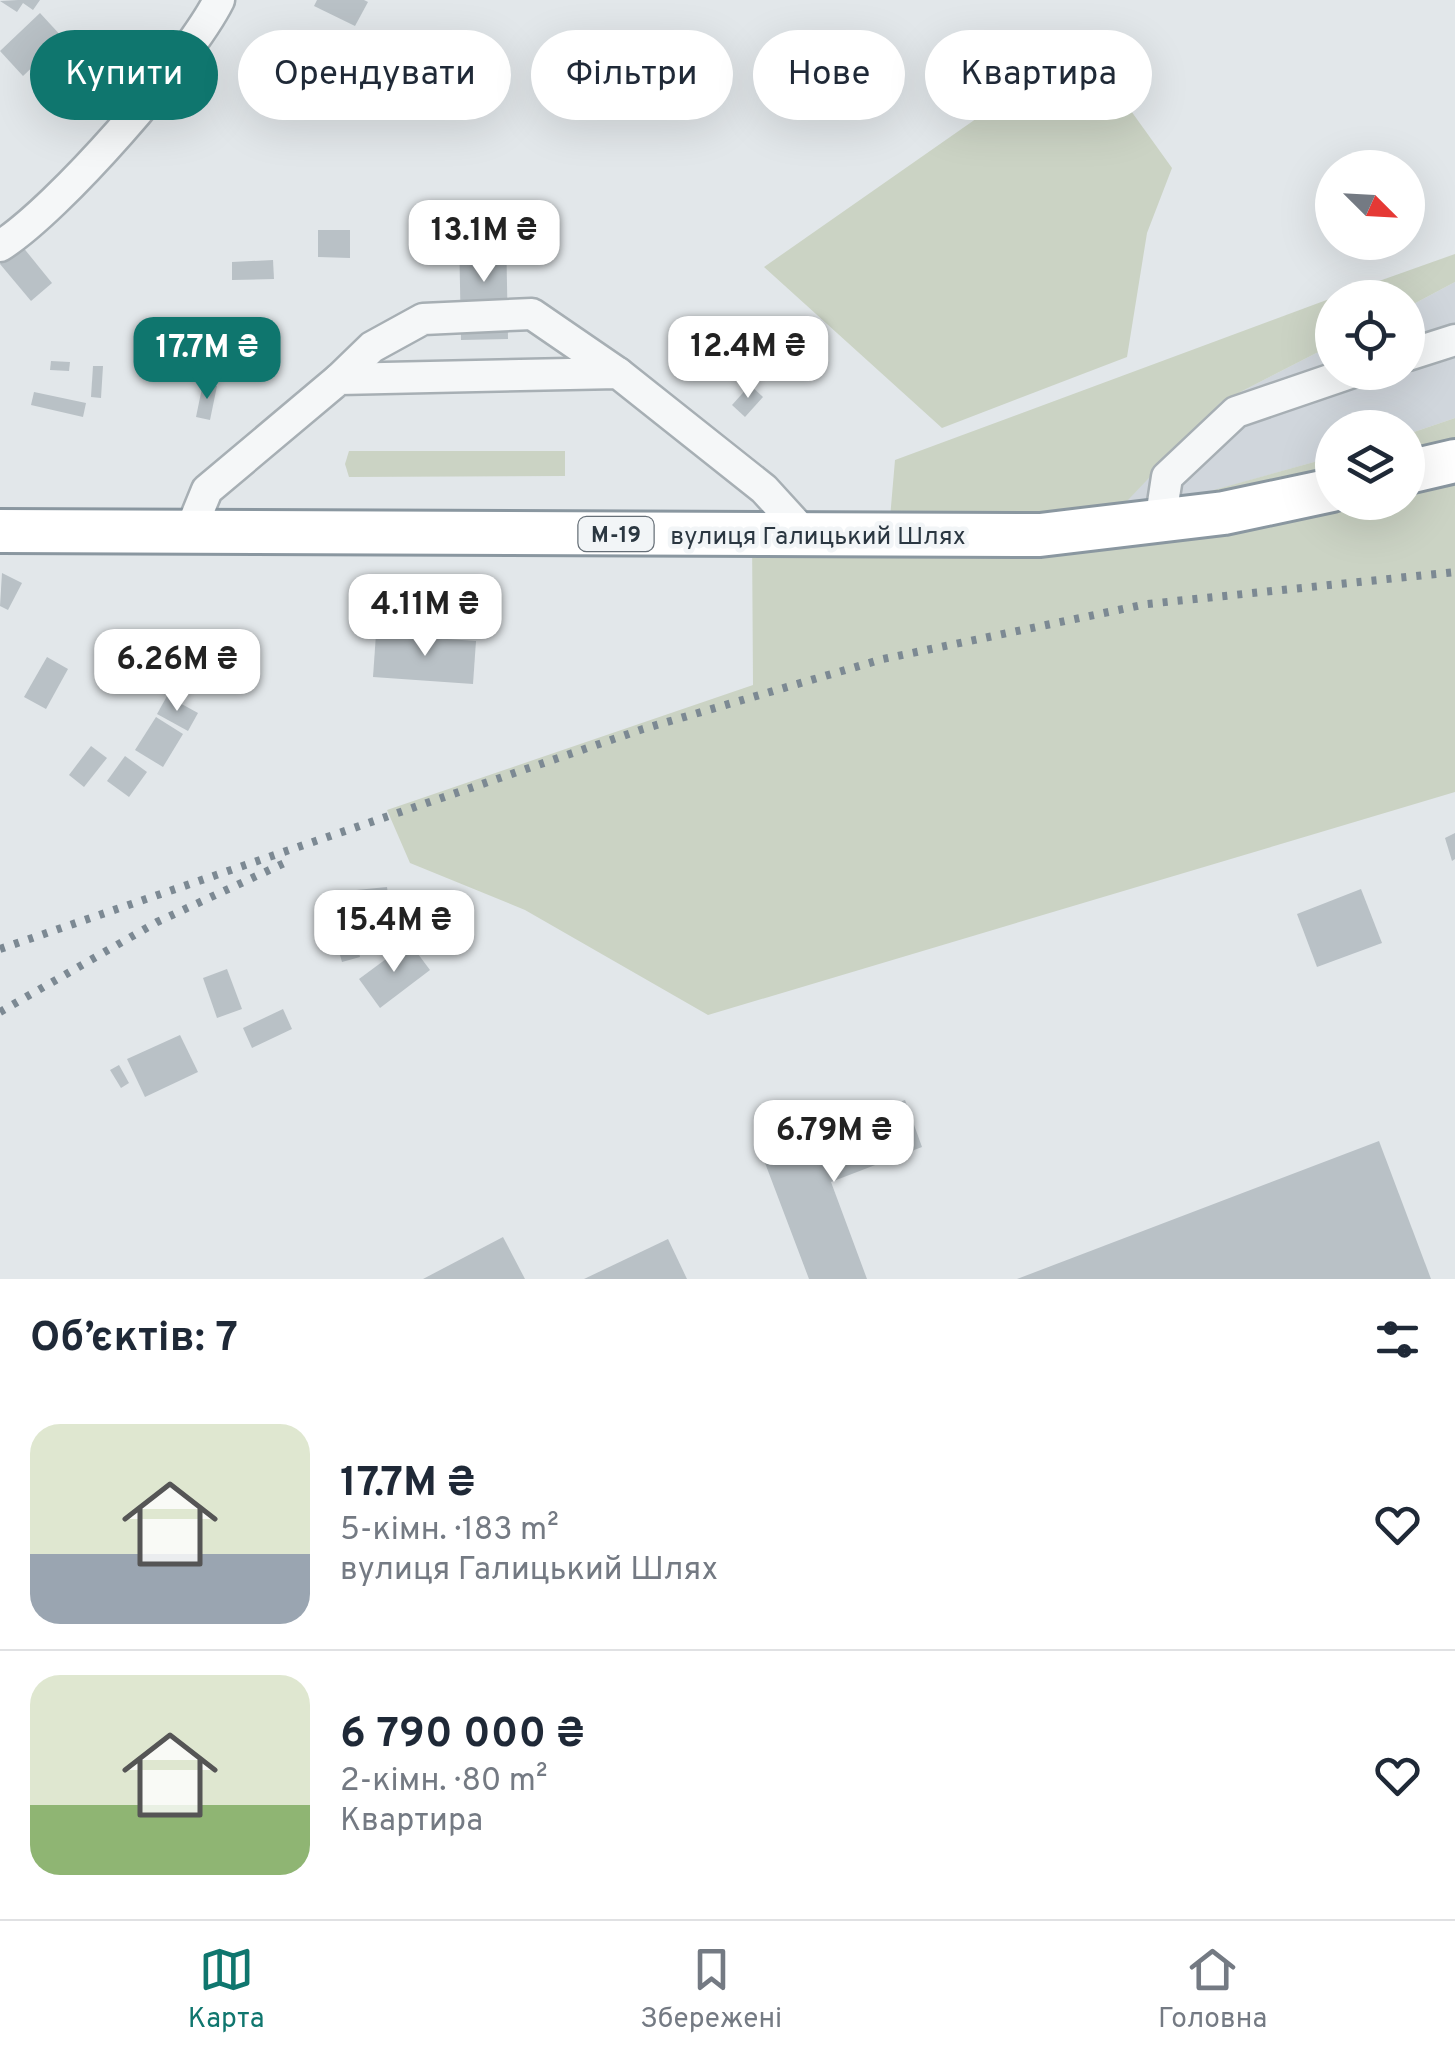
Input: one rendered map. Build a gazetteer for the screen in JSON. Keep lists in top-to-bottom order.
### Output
{
  "streets": {
    "highway": ["М-19", "вулиця Галицький Шлях"]
  },
  "north": "bottom right",
  "page": {
    "chip": [
      "Купити",
      "Орендувати",
      "Фільтри",
      "Нове",
      "Квартира"
    ],
    "price": [
      "13.1M ₴",
      "12.4M ₴",
      "17.7M ₴",
      "4.11M ₴",
      "6.26M ₴",
      "15.4M ₴",
      "6.79M ₴"
    ],
    "heading": "Об’єктів: 7",
    "list": [
      {
        "name": "17.7M ₴",
        "note": "5-кімн. · 183 m² · вулиця Галицький Шлях"
      },
      {
        "name": "6 790 000 ₴",
        "note": "2-кімн. · 80 m² · Квартира"
      }
    ],
    "tabs": ["Карта", "Збережені", "Головна"]
  }
}
